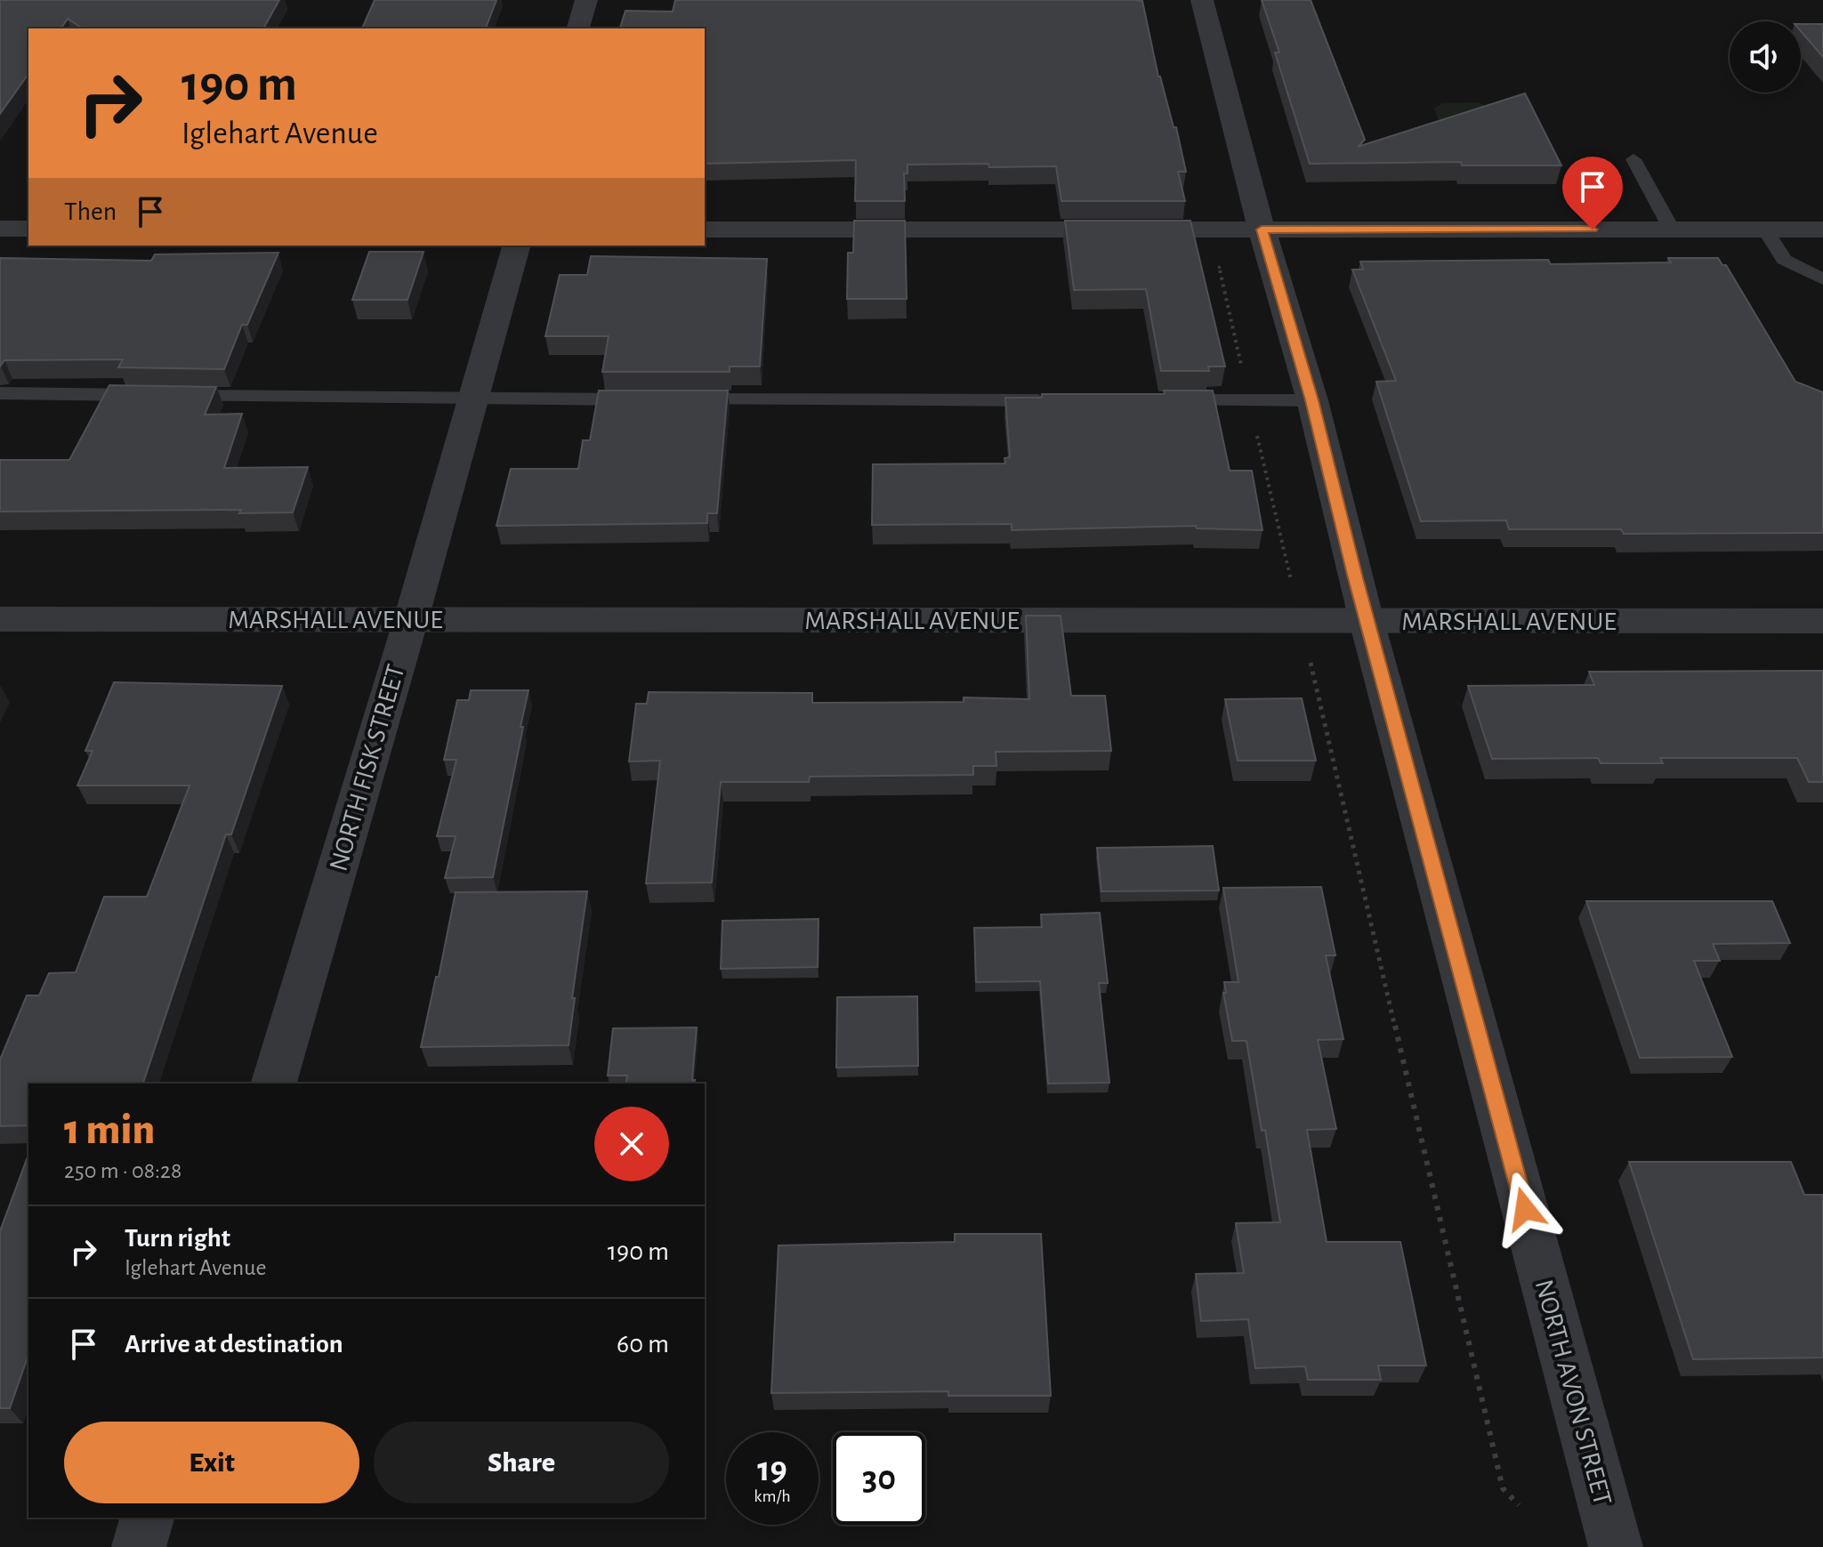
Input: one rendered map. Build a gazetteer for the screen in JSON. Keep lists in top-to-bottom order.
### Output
{
  "streets": {
    "street": ["MARSHALL AVENUE", "NORTH FISK STREET", "NORTH AVON STREET"]
  },
  "crossings": [
    ["MARSHALL AVENUE", "NORTH FISK STREET"],
    ["MARSHALL AVENUE", "NORTH AVON STREET"]
  ],
  "page": {
    "turn": ["190 m", "Iglehart Avenue"],
    "then": "Then",
    "heading": ["1 min", "250 m · 08:28"],
    "list": [
      {
        "name": "Turn right",
        "note": "Iglehart Avenue",
        "value": "190 m"
      },
      {
        "name": "Arrive at destination",
        "value": "60 m"
      }
    ],
    "buttons": ["Exit", "Share"],
    "speed": "19 km/h",
    "limit": "30"
  }
}
